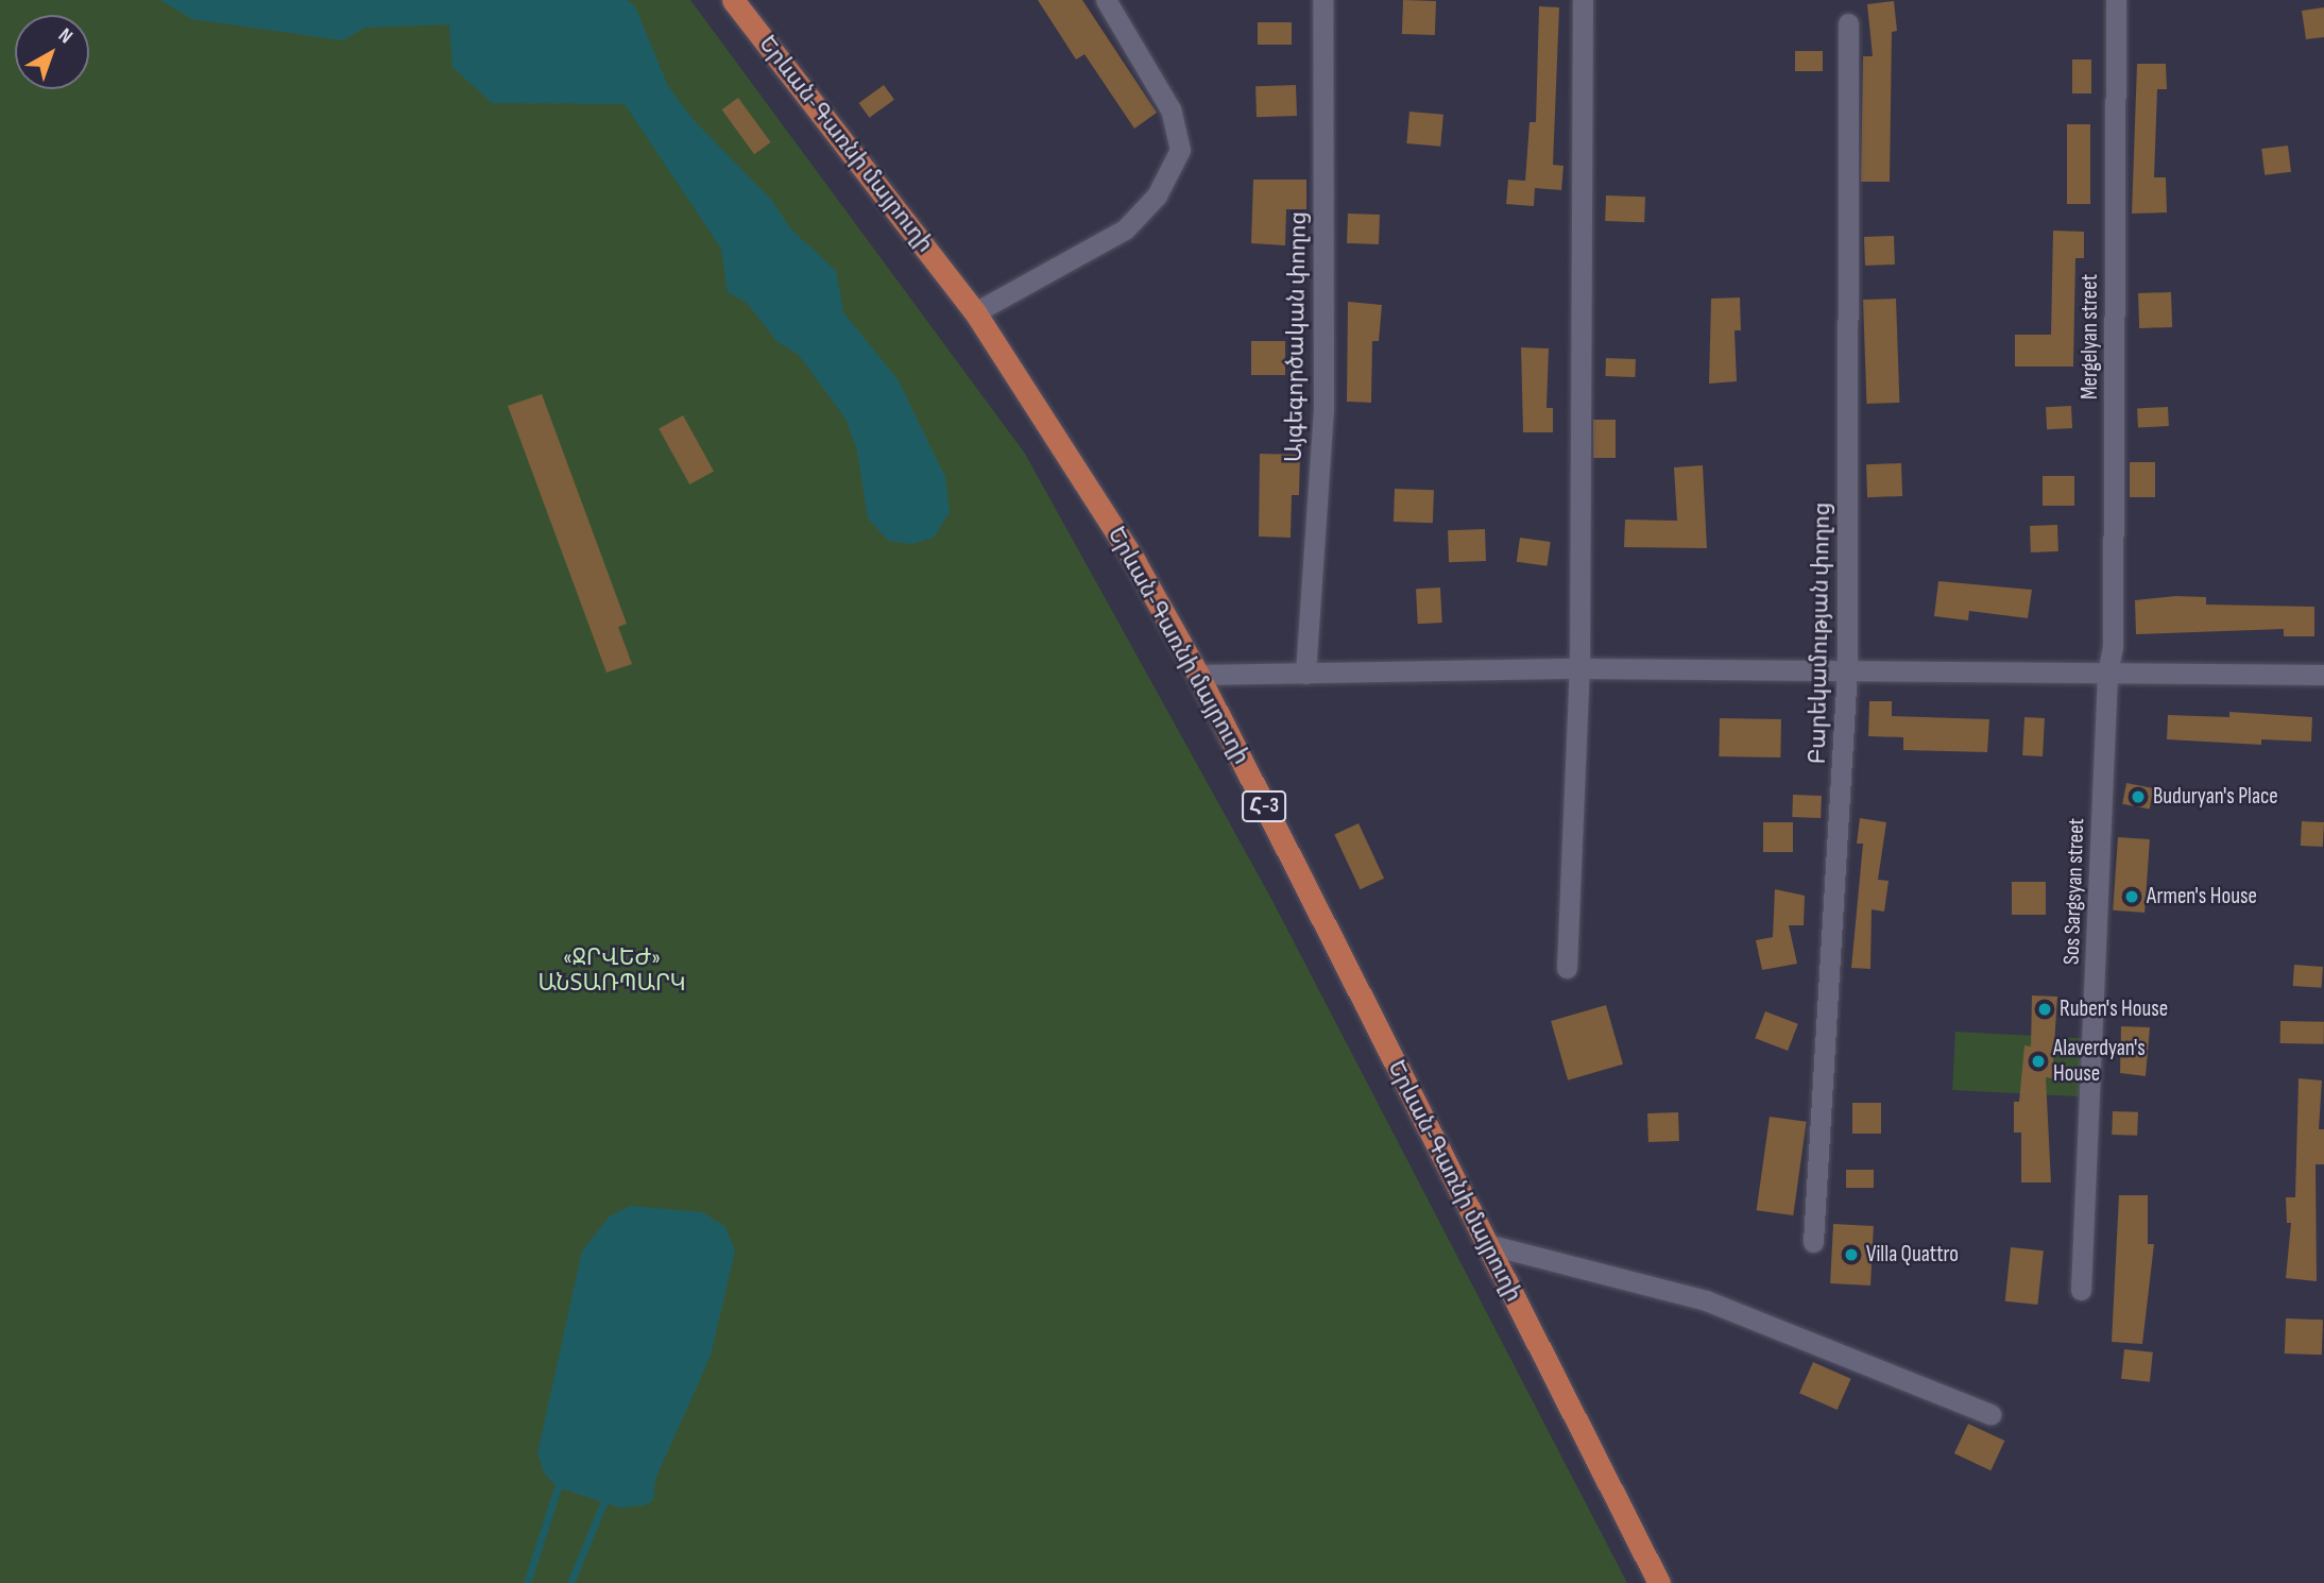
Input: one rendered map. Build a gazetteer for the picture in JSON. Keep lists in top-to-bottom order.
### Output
{
  "streets": {
    "main road": ["Երևան-Գառնի մայրուղի", "Հ-3"],
    "street": [
      "Այգեգործական փողոց",
      "Mergelyan street",
      "Բարեկամության փողոց",
      "Sos Sargsyan street"
    ]
  },
  "crossings": [
    ["Mergelyan street", "Sos Sargsyan street"]
  ],
  "parks": ["«ՋՐՎԵԺ» ԱՆՏԱՌՊԱՐԿ"],
  "places": [
    "Buduryan's Place",
    "Armen's House",
    "Ruben's House",
    "Alaverdyan's House",
    "Villa Quattro"
  ],
  "north": "top right"
}
